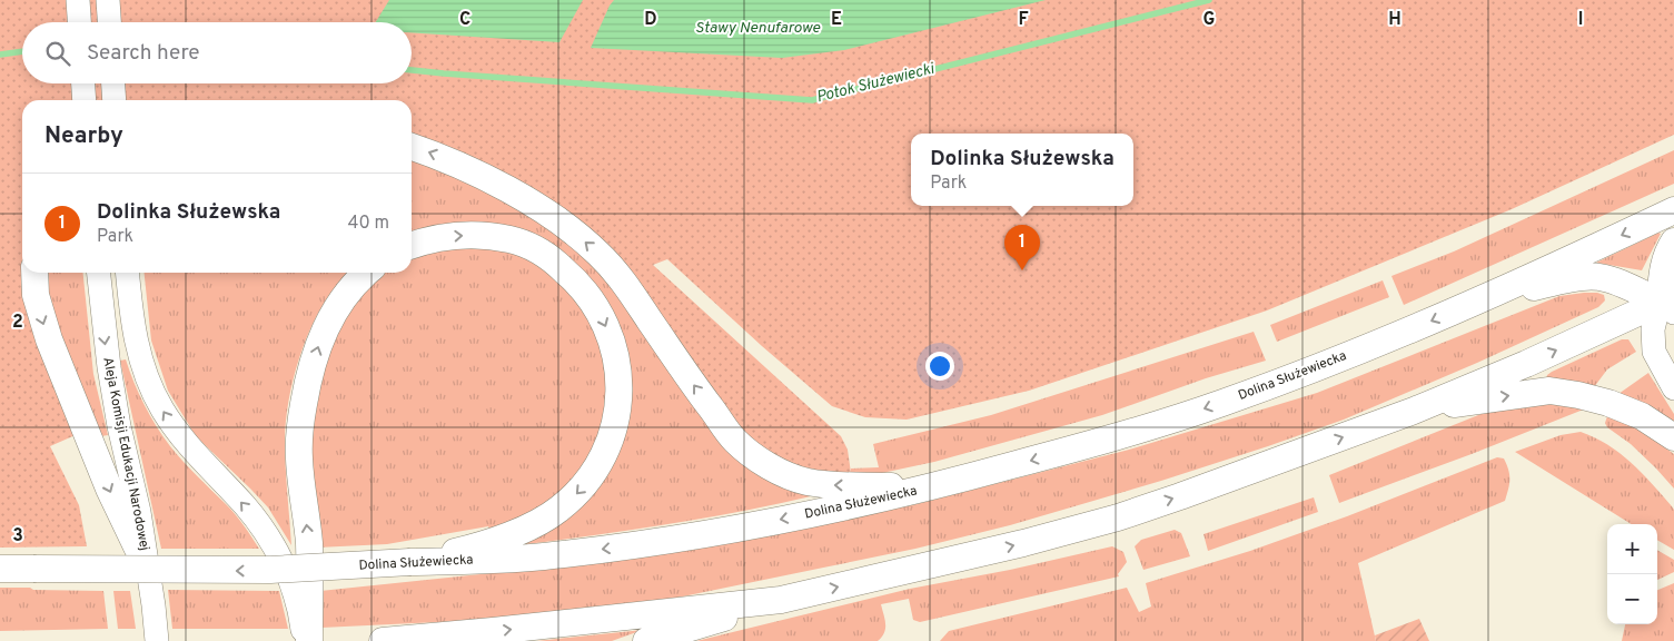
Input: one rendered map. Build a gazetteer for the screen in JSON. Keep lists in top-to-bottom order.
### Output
{
  "streets": {
    "main road": ["Dolina Służewiecka"],
    "street": ["Aleja Komisji Edukacji Narodowej"]
  },
  "water": ["Stawy Nenufarowe", "Potok Służewiecki"],
  "page": {
    "search": "Search here",
    "heading": "Nearby",
    "popup": ["Dolinka Służewska", "Park"],
    "list": [
      {
        "mark": "1",
        "name": "Dolinka Służewska",
        "note": "Park",
        "value": "40 m"
      }
    ],
    "pins": "1",
    "map_buttons": ["+", "−"]
  },
  "grid": {
    "columns": [
      "C",
      "D",
      "E",
      "F",
      "G",
      "H",
      "I"
    ],
    "rows": ["2", "3"]
  }
}
